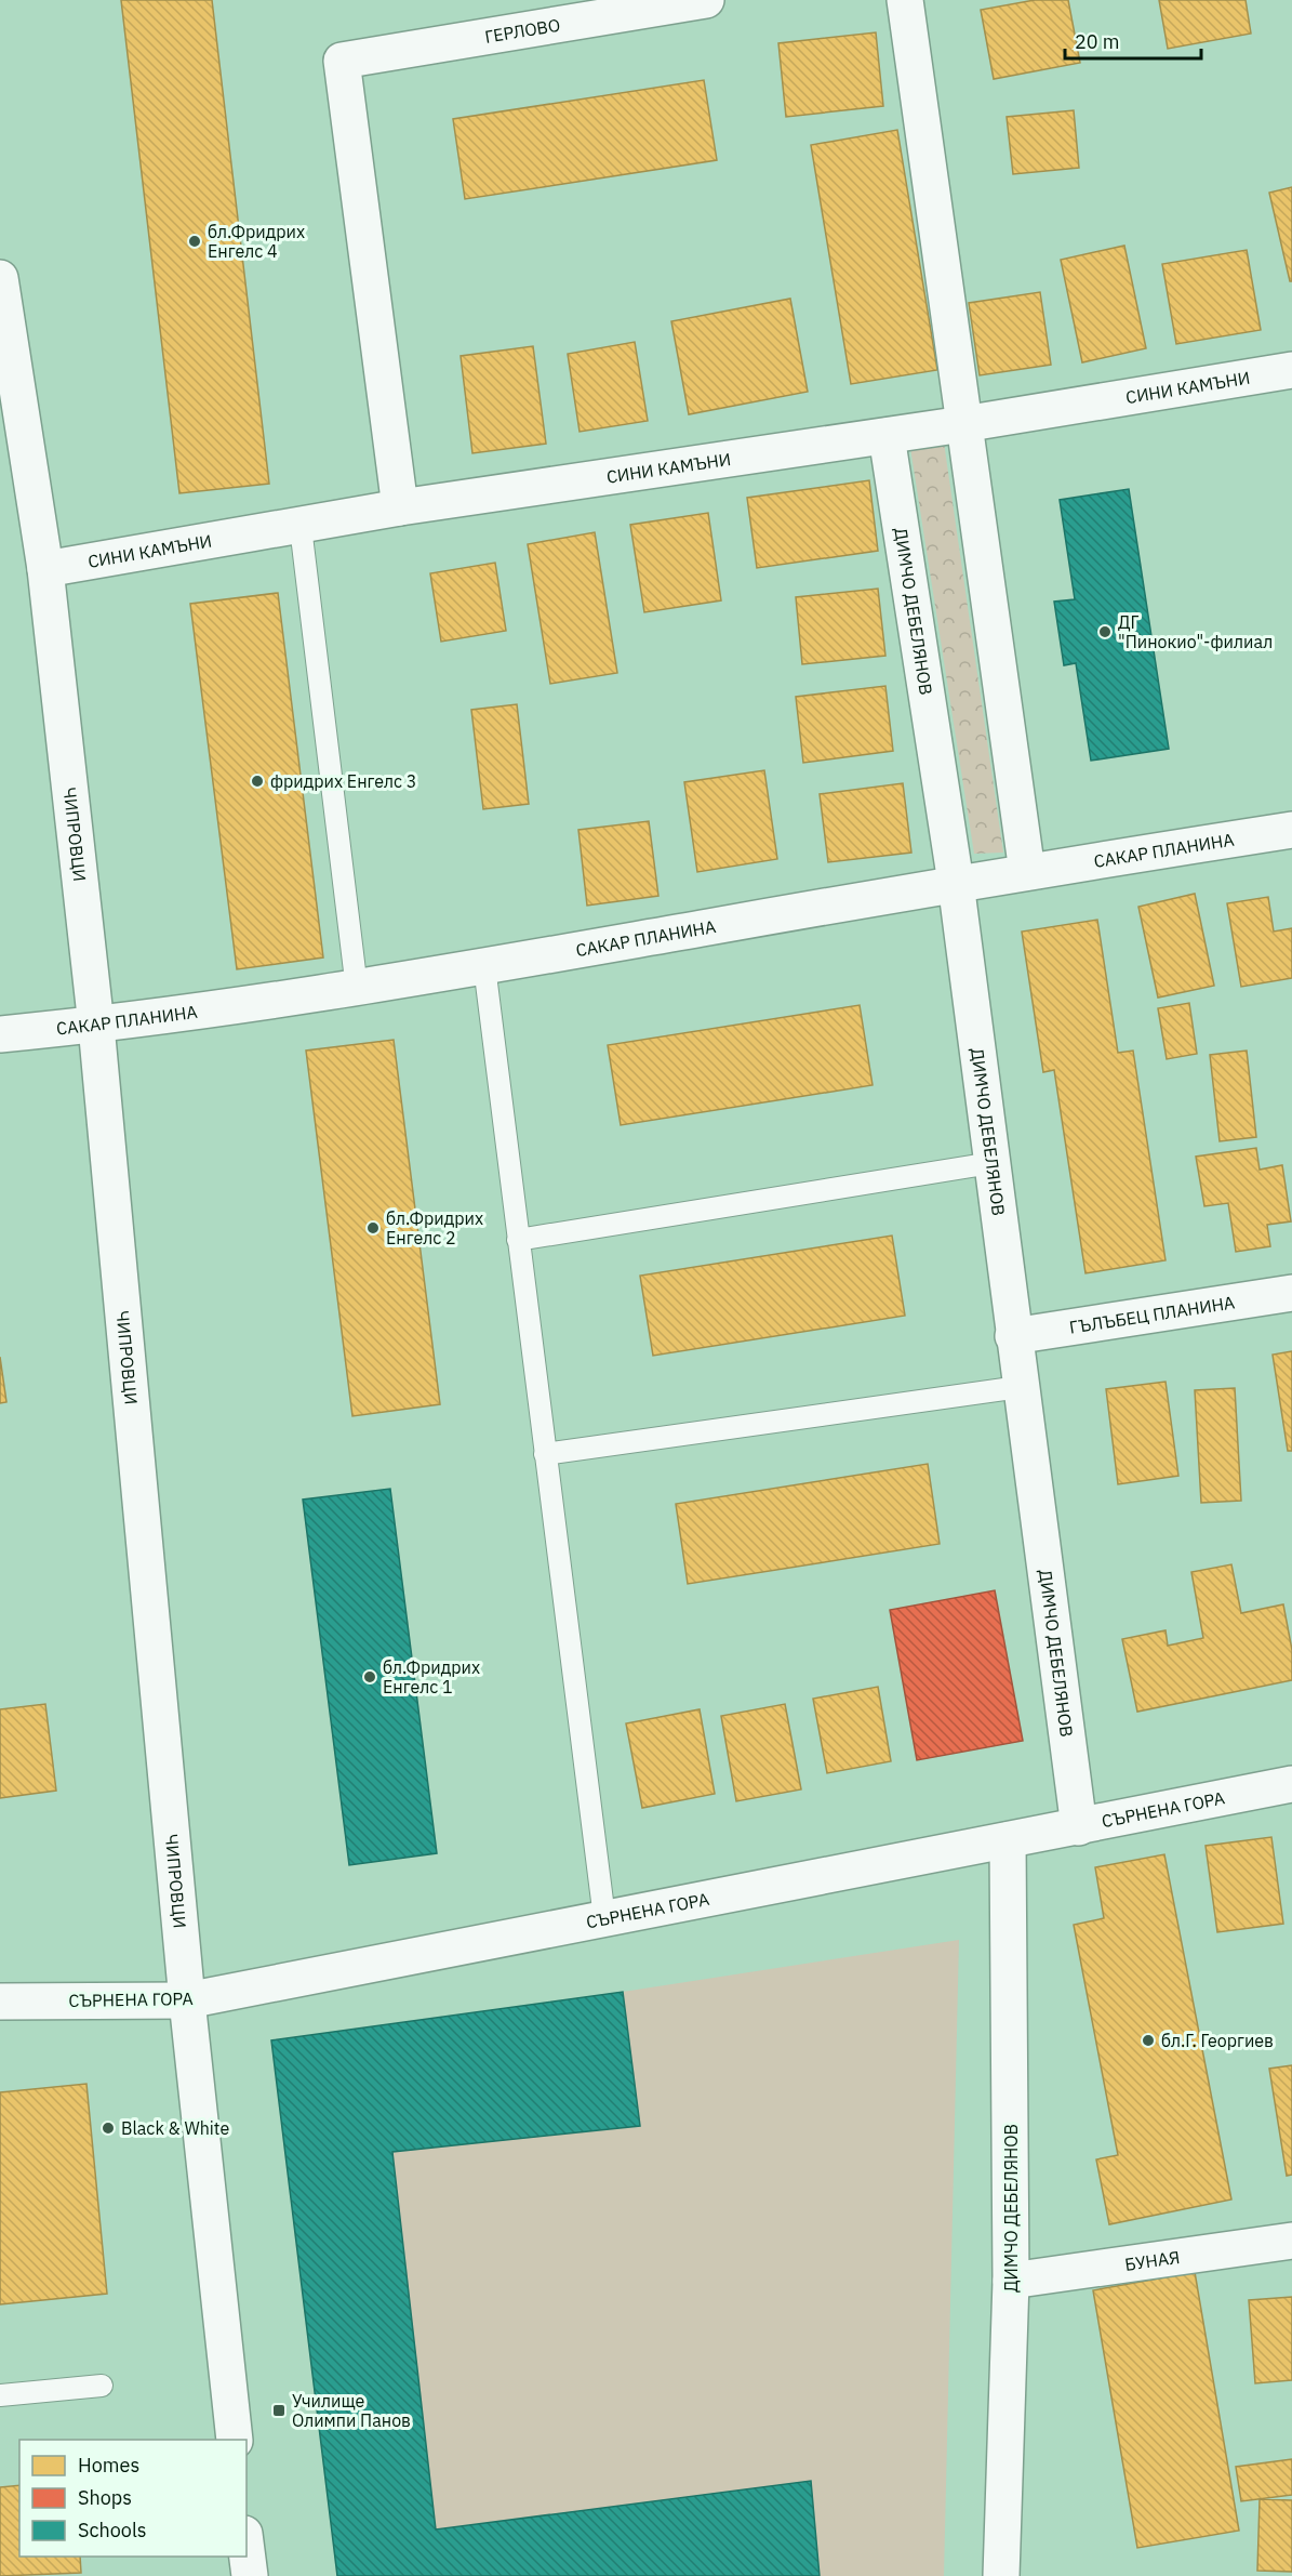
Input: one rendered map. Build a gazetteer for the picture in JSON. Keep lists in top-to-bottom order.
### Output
{
  "streets": {
    "street": [
      "ГЕРЛОВО",
      "СИНИ КАМЪНИ",
      "ДИМЧО ДЕБЕЛЯНОВ",
      "ЧИПРОВЦИ",
      "САКАР ПЛАНИНА",
      "ГЪЛЪБЕЦ ПЛАНИНА",
      "СЪРНЕНА ГОРА",
      "БУНАЯ"
    ]
  },
  "crossings": [
    ["ГЕРЛОВО", "СИНИ КАМЪНИ"],
    ["СИНИ КАМЪНИ", "ДИМЧО ДЕБЕЛЯНОВ"],
    ["СИНИ КАМЪНИ", "ЧИПРОВЦИ"],
    ["ДИМЧО ДЕБЕЛЯНОВ", "САКАР ПЛАНИНА"],
    ["ДИМЧО ДЕБЕЛЯНОВ", "ГЪЛЪБЕЦ ПЛАНИНА"],
    ["ДИМЧО ДЕБЕЛЯНОВ", "СЪРНЕНА ГОРА"],
    ["ДИМЧО ДЕБЕЛЯНОВ", "БУНАЯ"],
    ["ЧИПРОВЦИ", "САКАР ПЛАНИНА"],
    ["ЧИПРОВЦИ", "СЪРНЕНА ГОРА"]
  ],
  "places": {
    "other": [
      "бл.Фридрих Енгелс 4",
      "ДГ \"Пинокио\"-филиал",
      "фридрих Енгелс 3",
      "бл.Фридрих Енгелс 2",
      "бл.Фридрих Енгелс 1",
      "бл.Г. Георгиев",
      "Black & White"
    ],
    "transit": ["Училище Олимпи Панов"]
  },
  "legend": ["Homes", "Shops", "Schools"],
  "scale_bar": "20 m"
}
